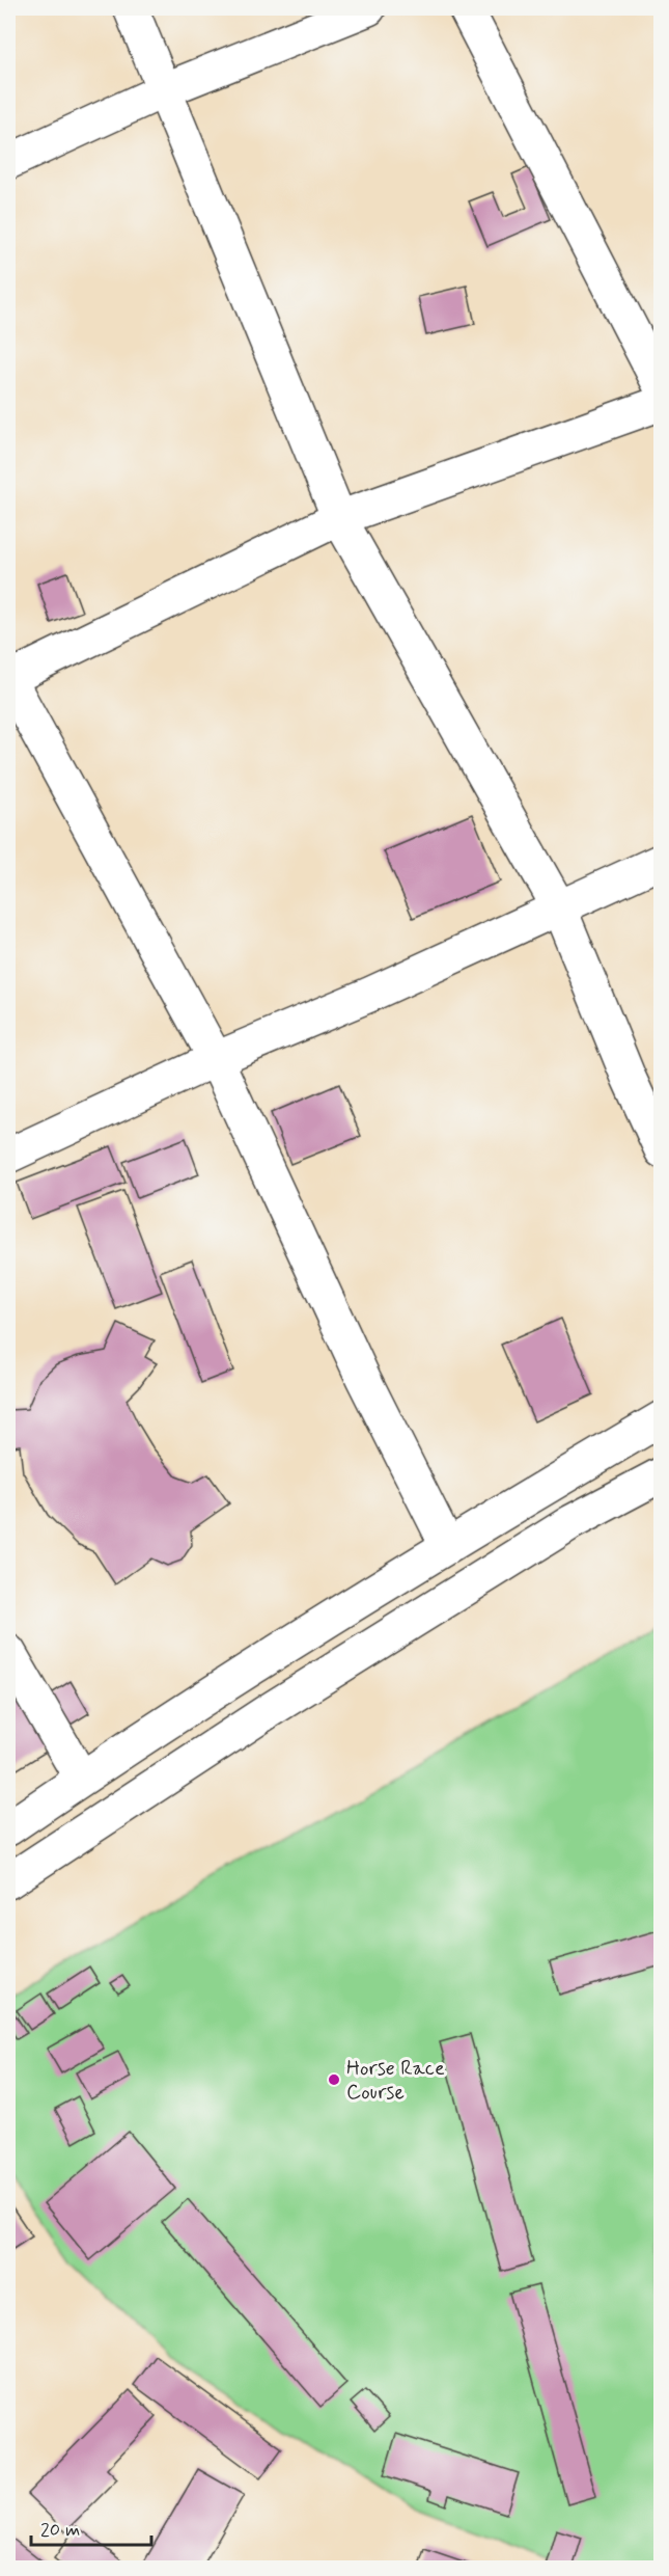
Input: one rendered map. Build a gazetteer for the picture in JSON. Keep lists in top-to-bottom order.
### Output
{
  "places": ["Horse Race Course"],
  "scale_bar": "20 m"
}
